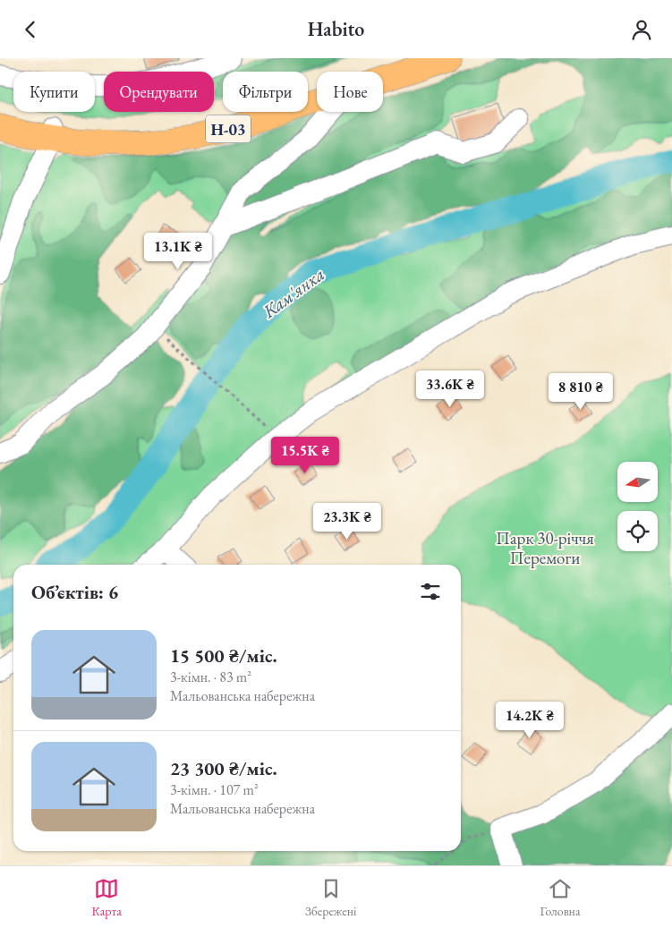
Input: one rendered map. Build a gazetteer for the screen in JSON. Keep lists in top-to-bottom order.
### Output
{
  "streets": {
    "main road": ["Н-03"]
  },
  "water": ["Кам'янка"],
  "parks": ["Парк 30-річчя Перемоги"],
  "north": "left",
  "page": {
    "header": "Habito",
    "chip": [
      "Купити",
      "Орендувати",
      "Фільтри",
      "Нове"
    ],
    "price": [
      "13.1K ₴",
      "33.6K ₴",
      "8 810 ₴",
      "15.5K ₴",
      "23.3K ₴",
      "14.2K ₴"
    ],
    "heading": "Об’єктів: 6",
    "list": [
      {
        "name": "15 500 ₴/міс.",
        "note": "3-кімн. · 83 m² · Мальованська набережна"
      },
      {
        "name": "23 300 ₴/міс.",
        "note": "3-кімн. · 107 m² · Мальованська набережна"
      }
    ],
    "tabs": ["Карта", "Збережені", "Головна"]
  }
}
